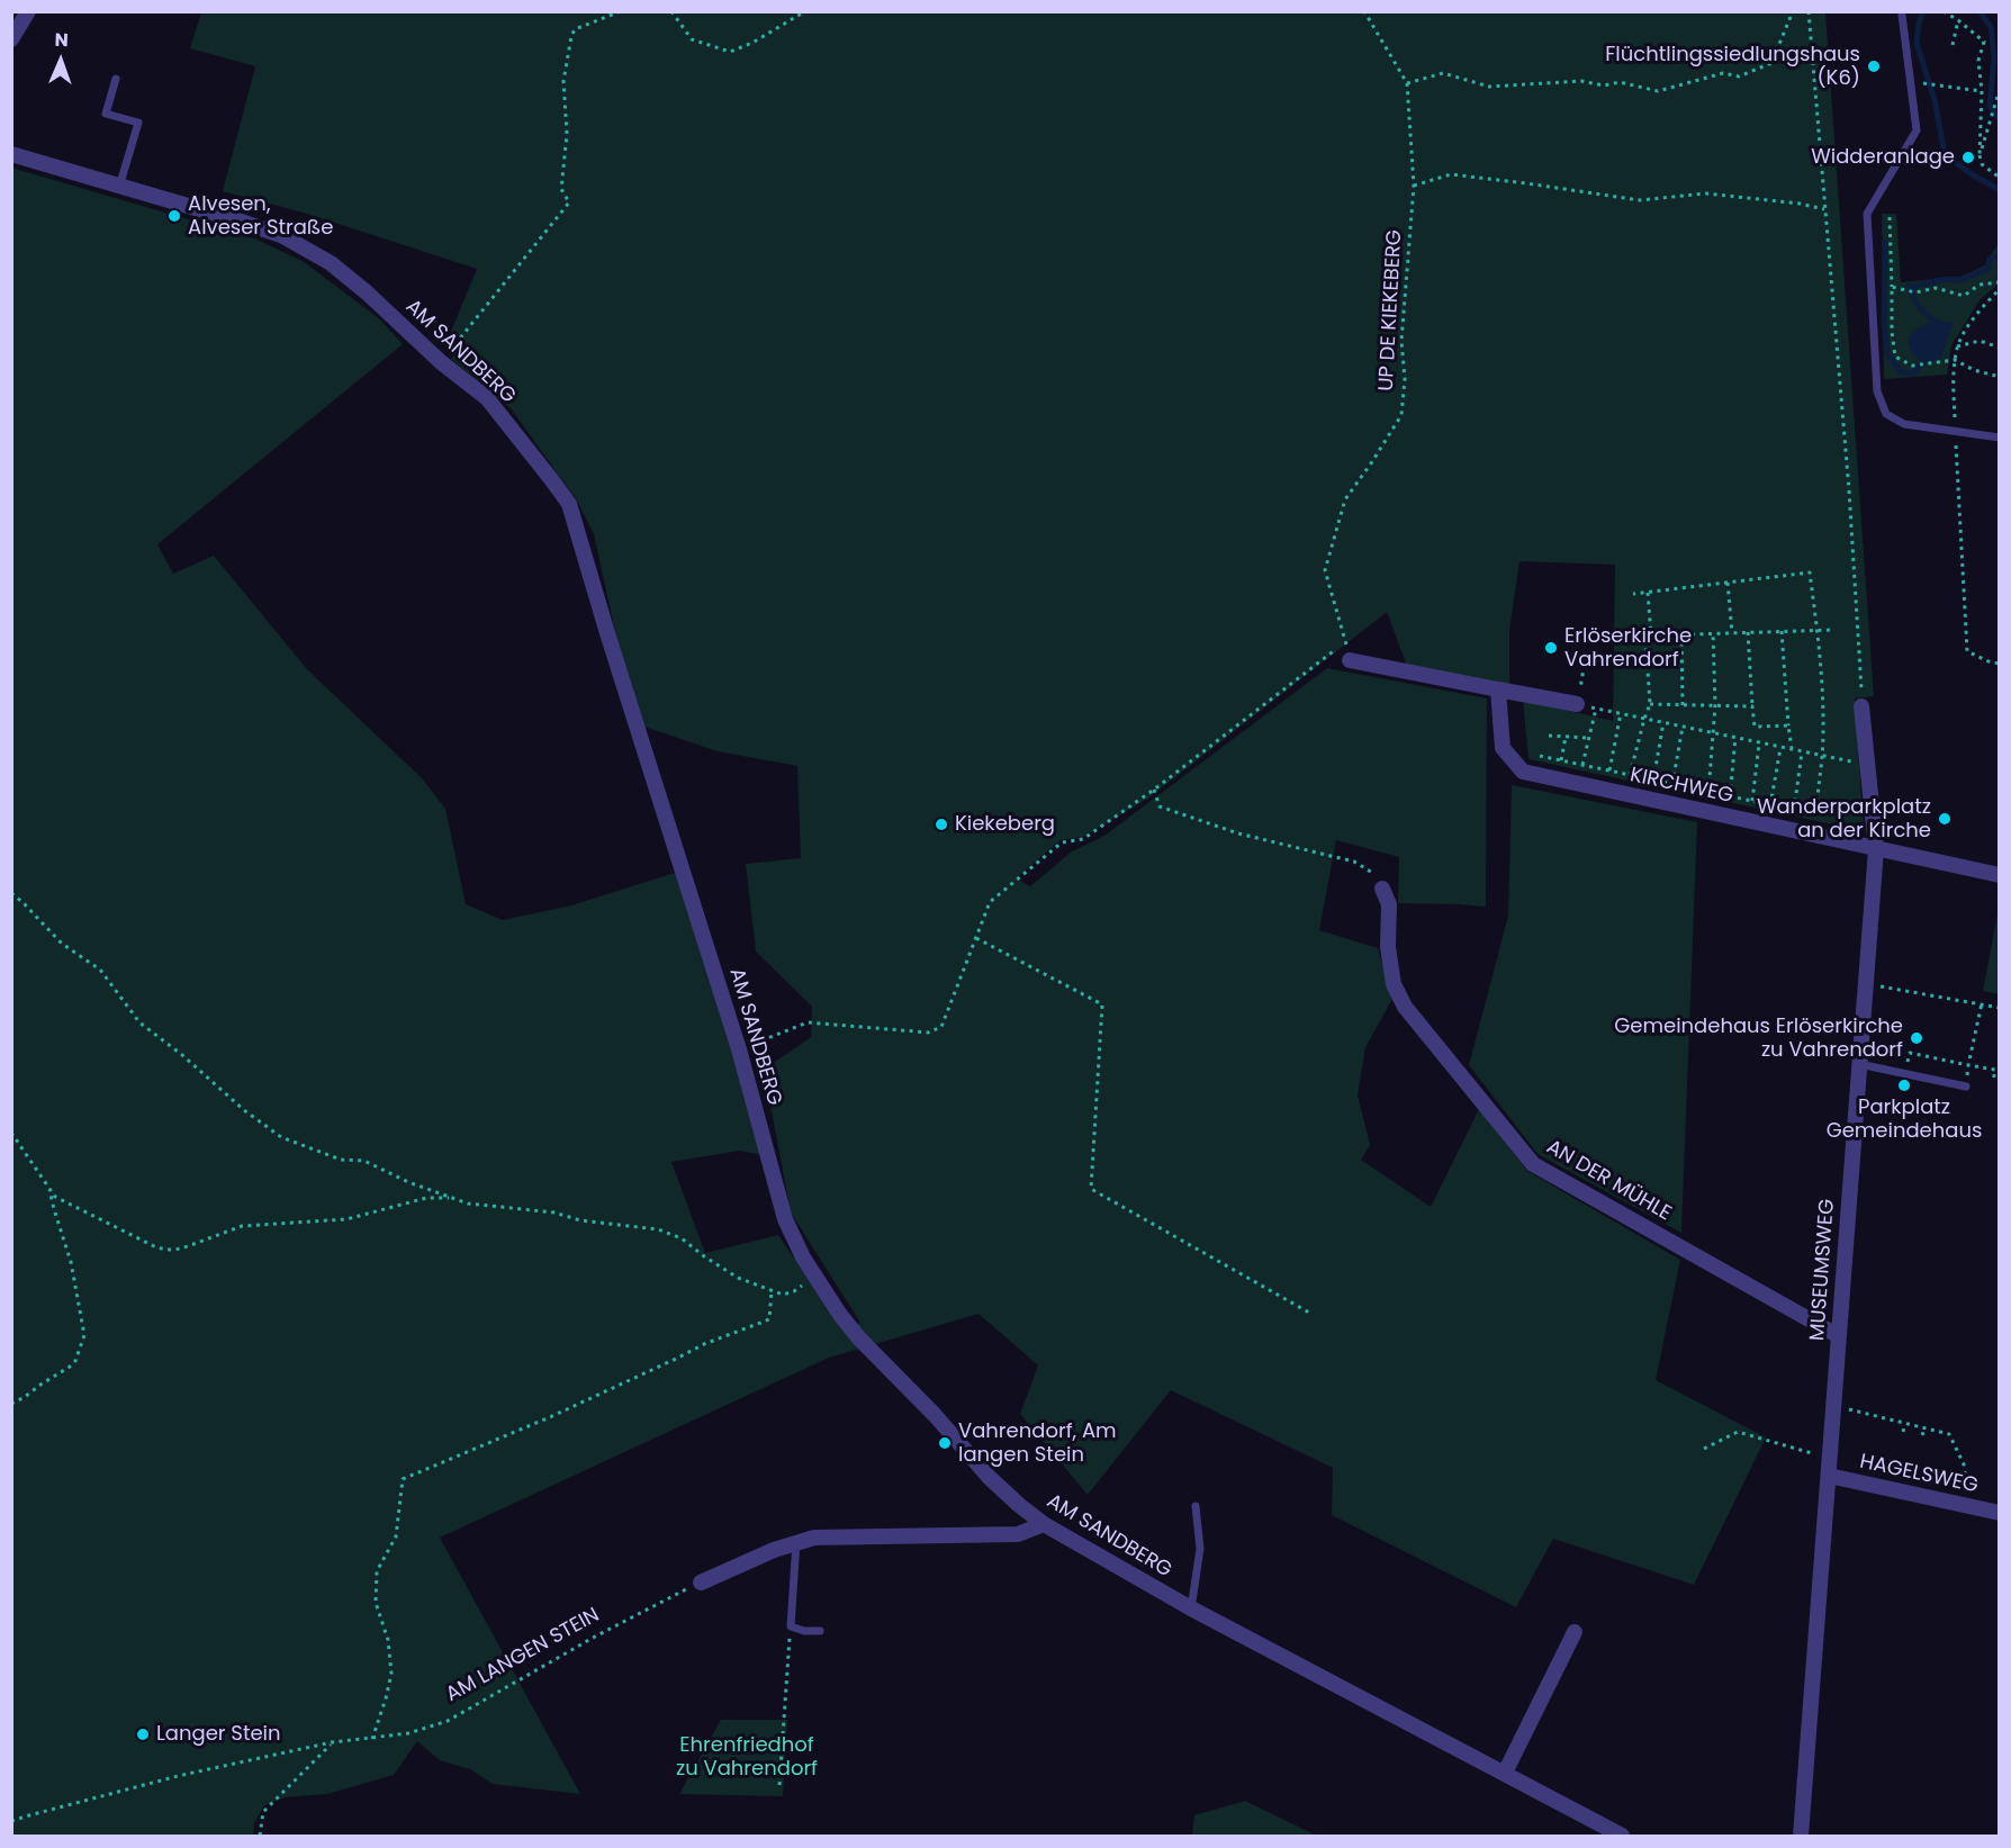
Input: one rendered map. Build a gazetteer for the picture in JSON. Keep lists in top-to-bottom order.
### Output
{
  "streets": {
    "street": [
      "AM SANDBERG",
      "KIRCHWEG",
      "AN DER MÜHLE",
      "MUSEUMSWEG",
      "HAGELSWEG"
    ],
    "path": ["UP DE KIEKEBERG", "AM LANGEN STEIN"]
  },
  "crossings": [
    ["KIRCHWEG", "MUSEUMSWEG"],
    ["AN DER MÜHLE", "MUSEUMSWEG"],
    ["MUSEUMSWEG", "HAGELSWEG"]
  ],
  "parks": ["Ehrenfriedhof zu Vahrendorf"],
  "places": [
    "Flüchtlingssiedlungshaus (K6)",
    "Widderanlage",
    "Alvesen, Alveser Straße",
    "Erlöserkirche Vahrendorf",
    "Wanderparkplatz an der Kirche",
    "Kiekeberg",
    "Gemeindehaus Erlöserkirche zu Vahrendorf",
    "Parkplatz Gemeindehaus",
    "Vahrendorf, Am langen Stein",
    "Langer Stein"
  ],
  "north": "top"
}
